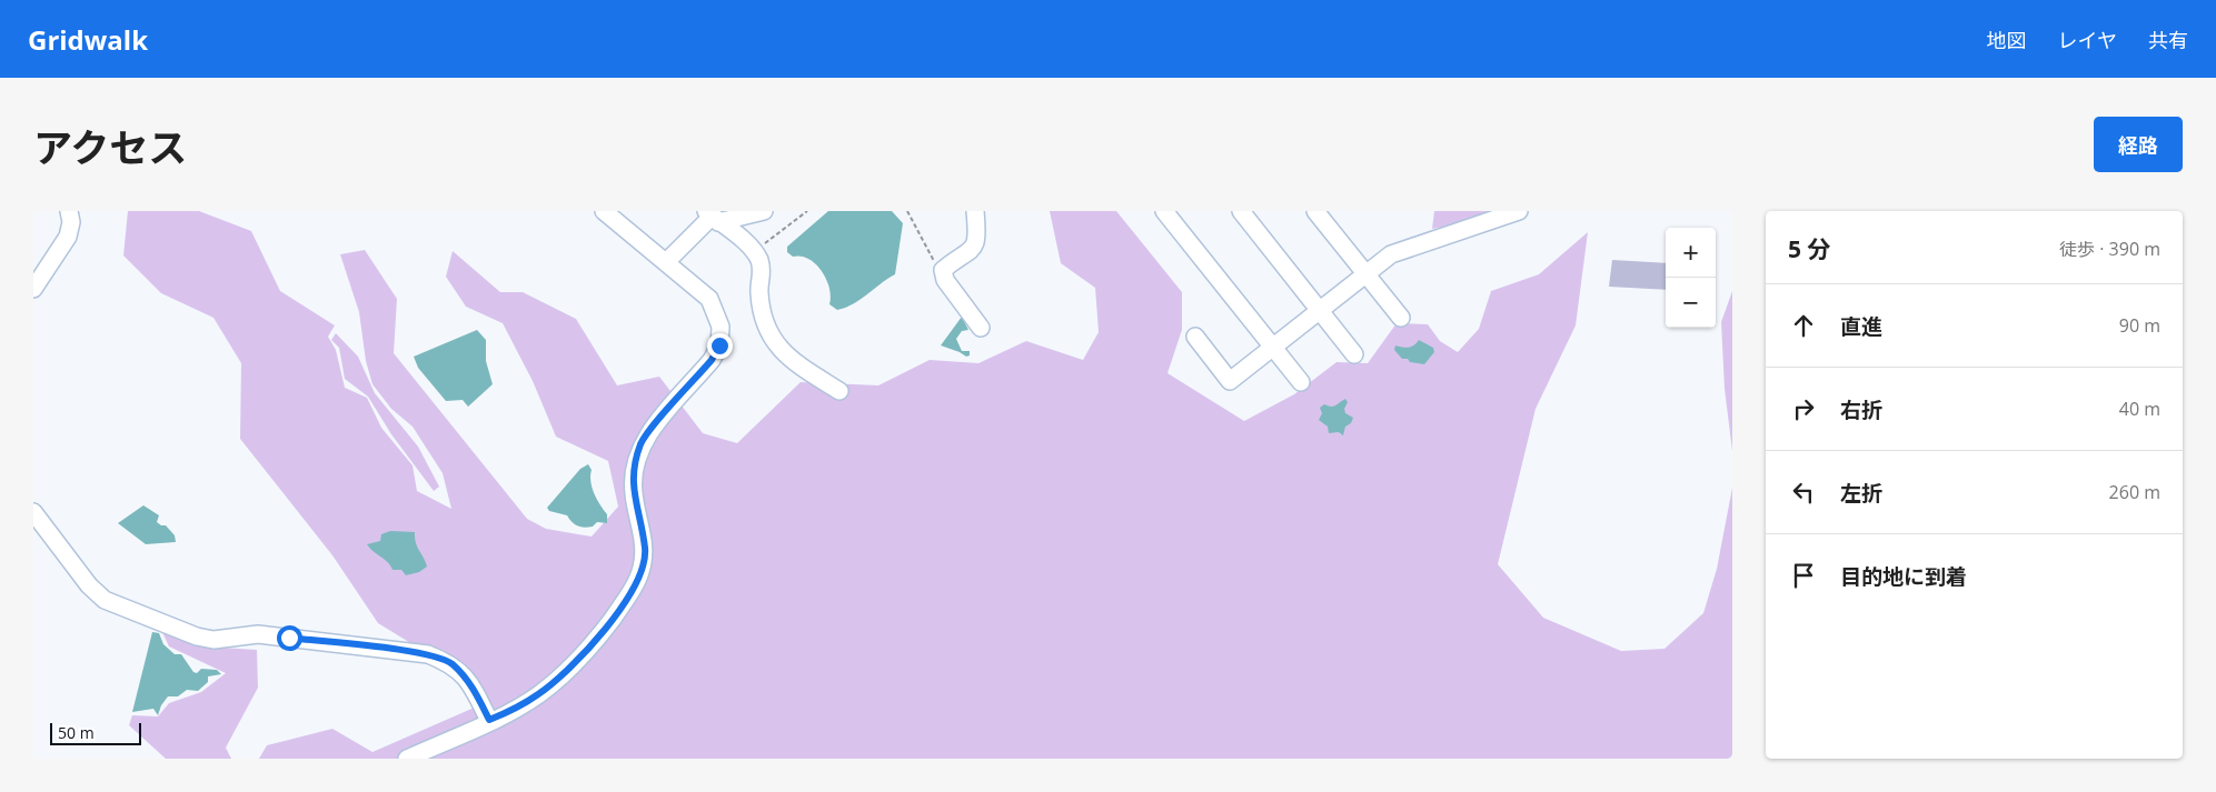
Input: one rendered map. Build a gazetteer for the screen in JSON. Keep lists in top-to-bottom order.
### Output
{
  "scale_bar": "50 m",
  "page": {
    "header": "Gridwalk",
    "nav": ["地図", "レイヤ", "共有"],
    "title": "アクセス",
    "buttons": "経路",
    "heading": ["5 分", "徒歩 · 390 m"],
    "map_buttons": ["+", "−"],
    "list": [
      ["直進", "90 m"],
      ["右折", "40 m"],
      ["左折", "260 m"],
      "目的地に到着"
    ],
    "scale": "50 m"
  }
}
